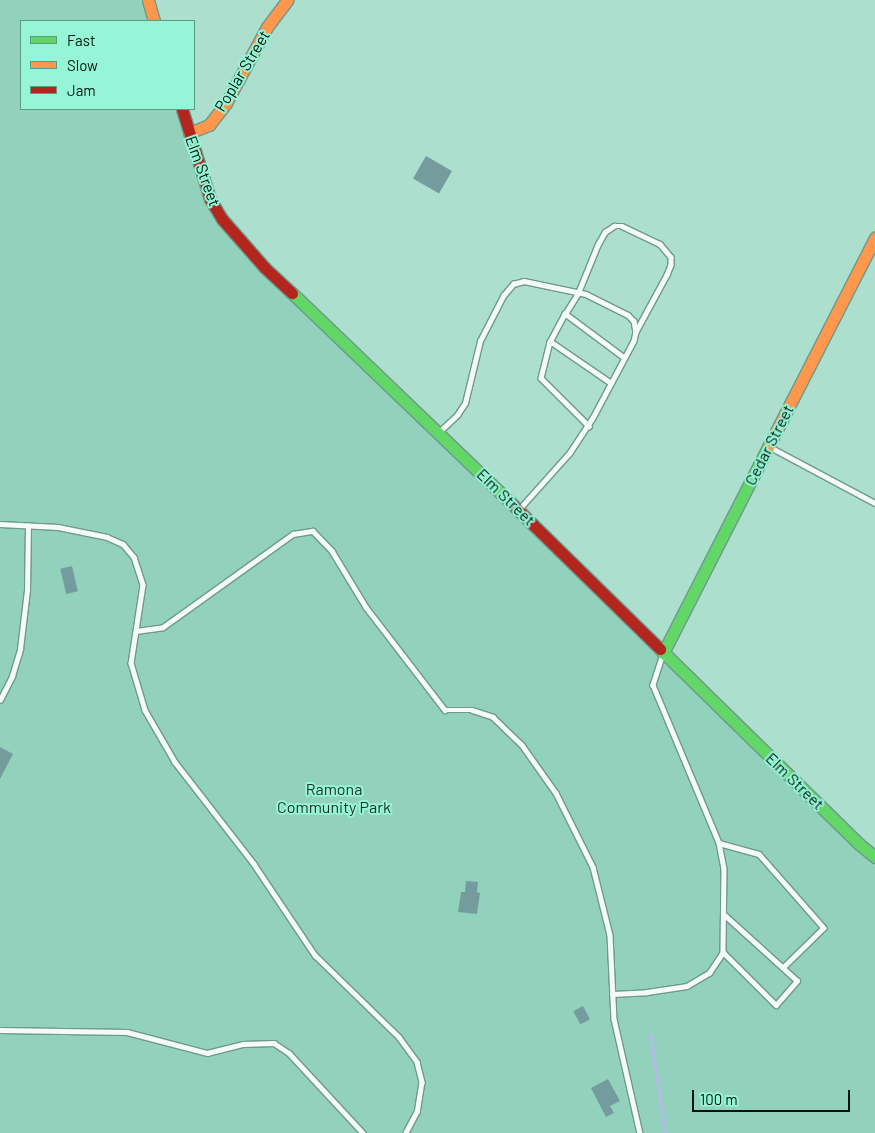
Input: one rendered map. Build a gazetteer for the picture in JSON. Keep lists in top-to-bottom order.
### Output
{
  "streets": {
    "street": ["Poplar Street", "Elm Street", "Cedar Street"]
  },
  "crossings": [
    ["Poplar Street", "Elm Street"],
    ["Elm Street", "Cedar Street"]
  ],
  "parks": ["Ramona Community Park"],
  "legend": ["Fast", "Slow", "Jam"],
  "scale_bar": "100 m"
}
